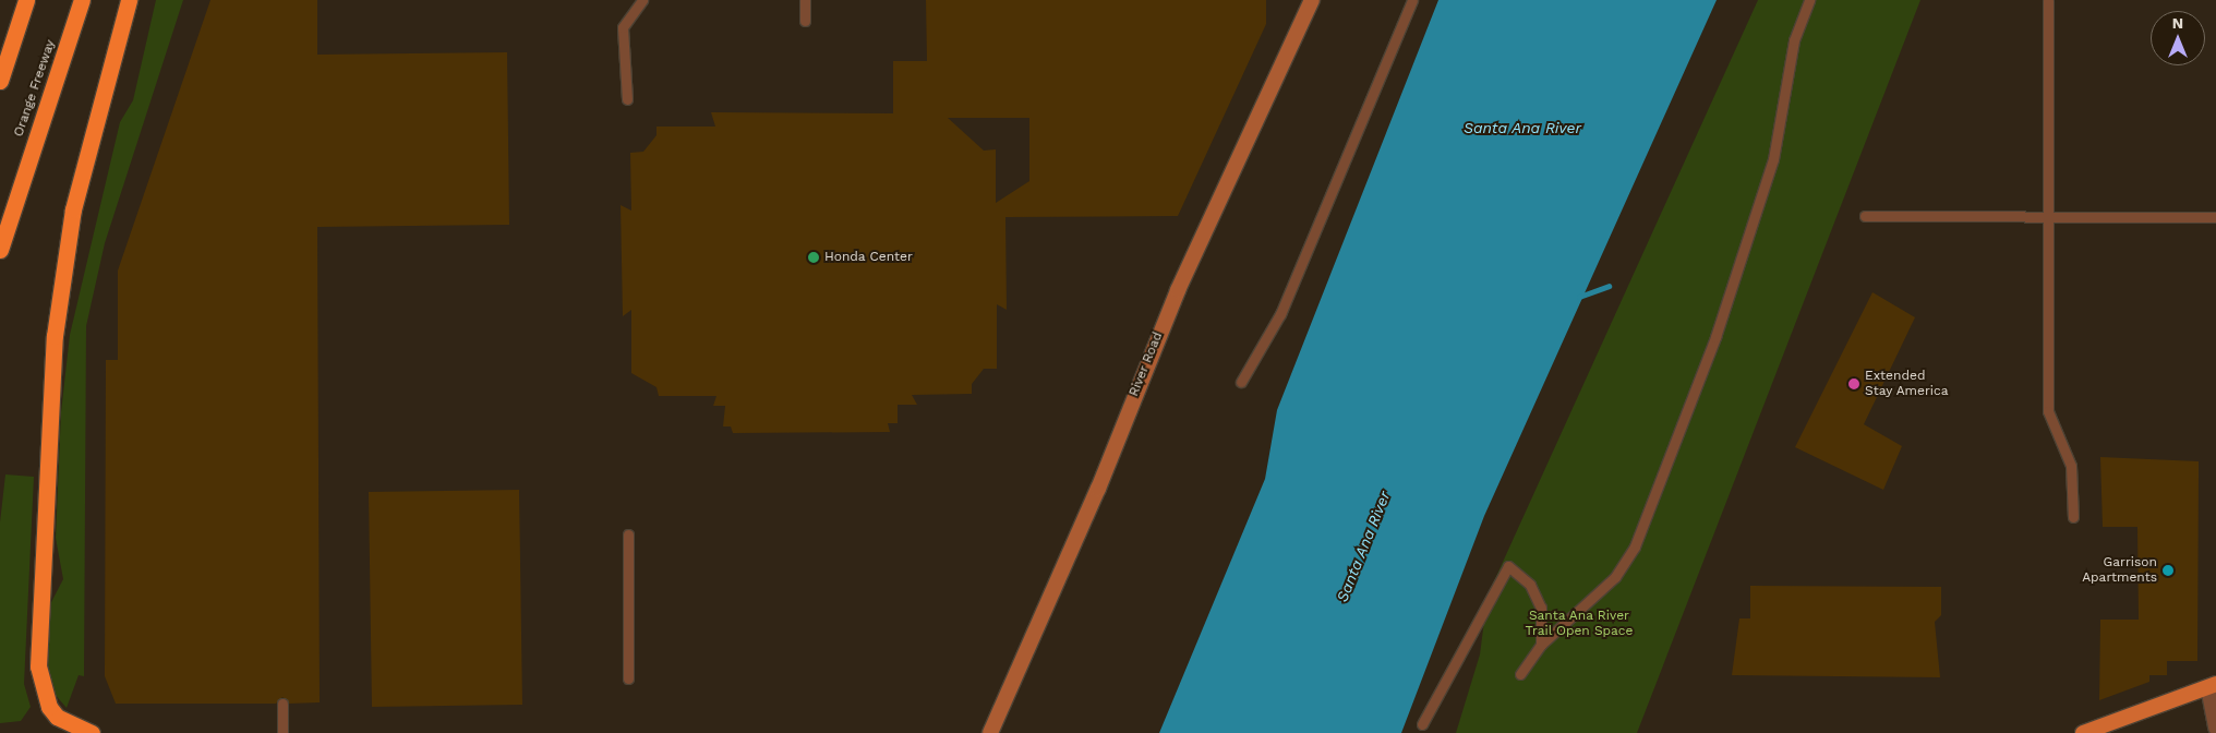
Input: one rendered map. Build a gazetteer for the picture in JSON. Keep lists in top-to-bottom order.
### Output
{
  "streets": {
    "highway": ["Orange Freeway"],
    "main road": ["River Road"]
  },
  "water": ["Santa Ana River"],
  "parks": ["Santa Ana River Trail Open Space"],
  "places": ["Honda Center", "Extended Stay America", "Garrison Apartments"],
  "north": "top"
}
